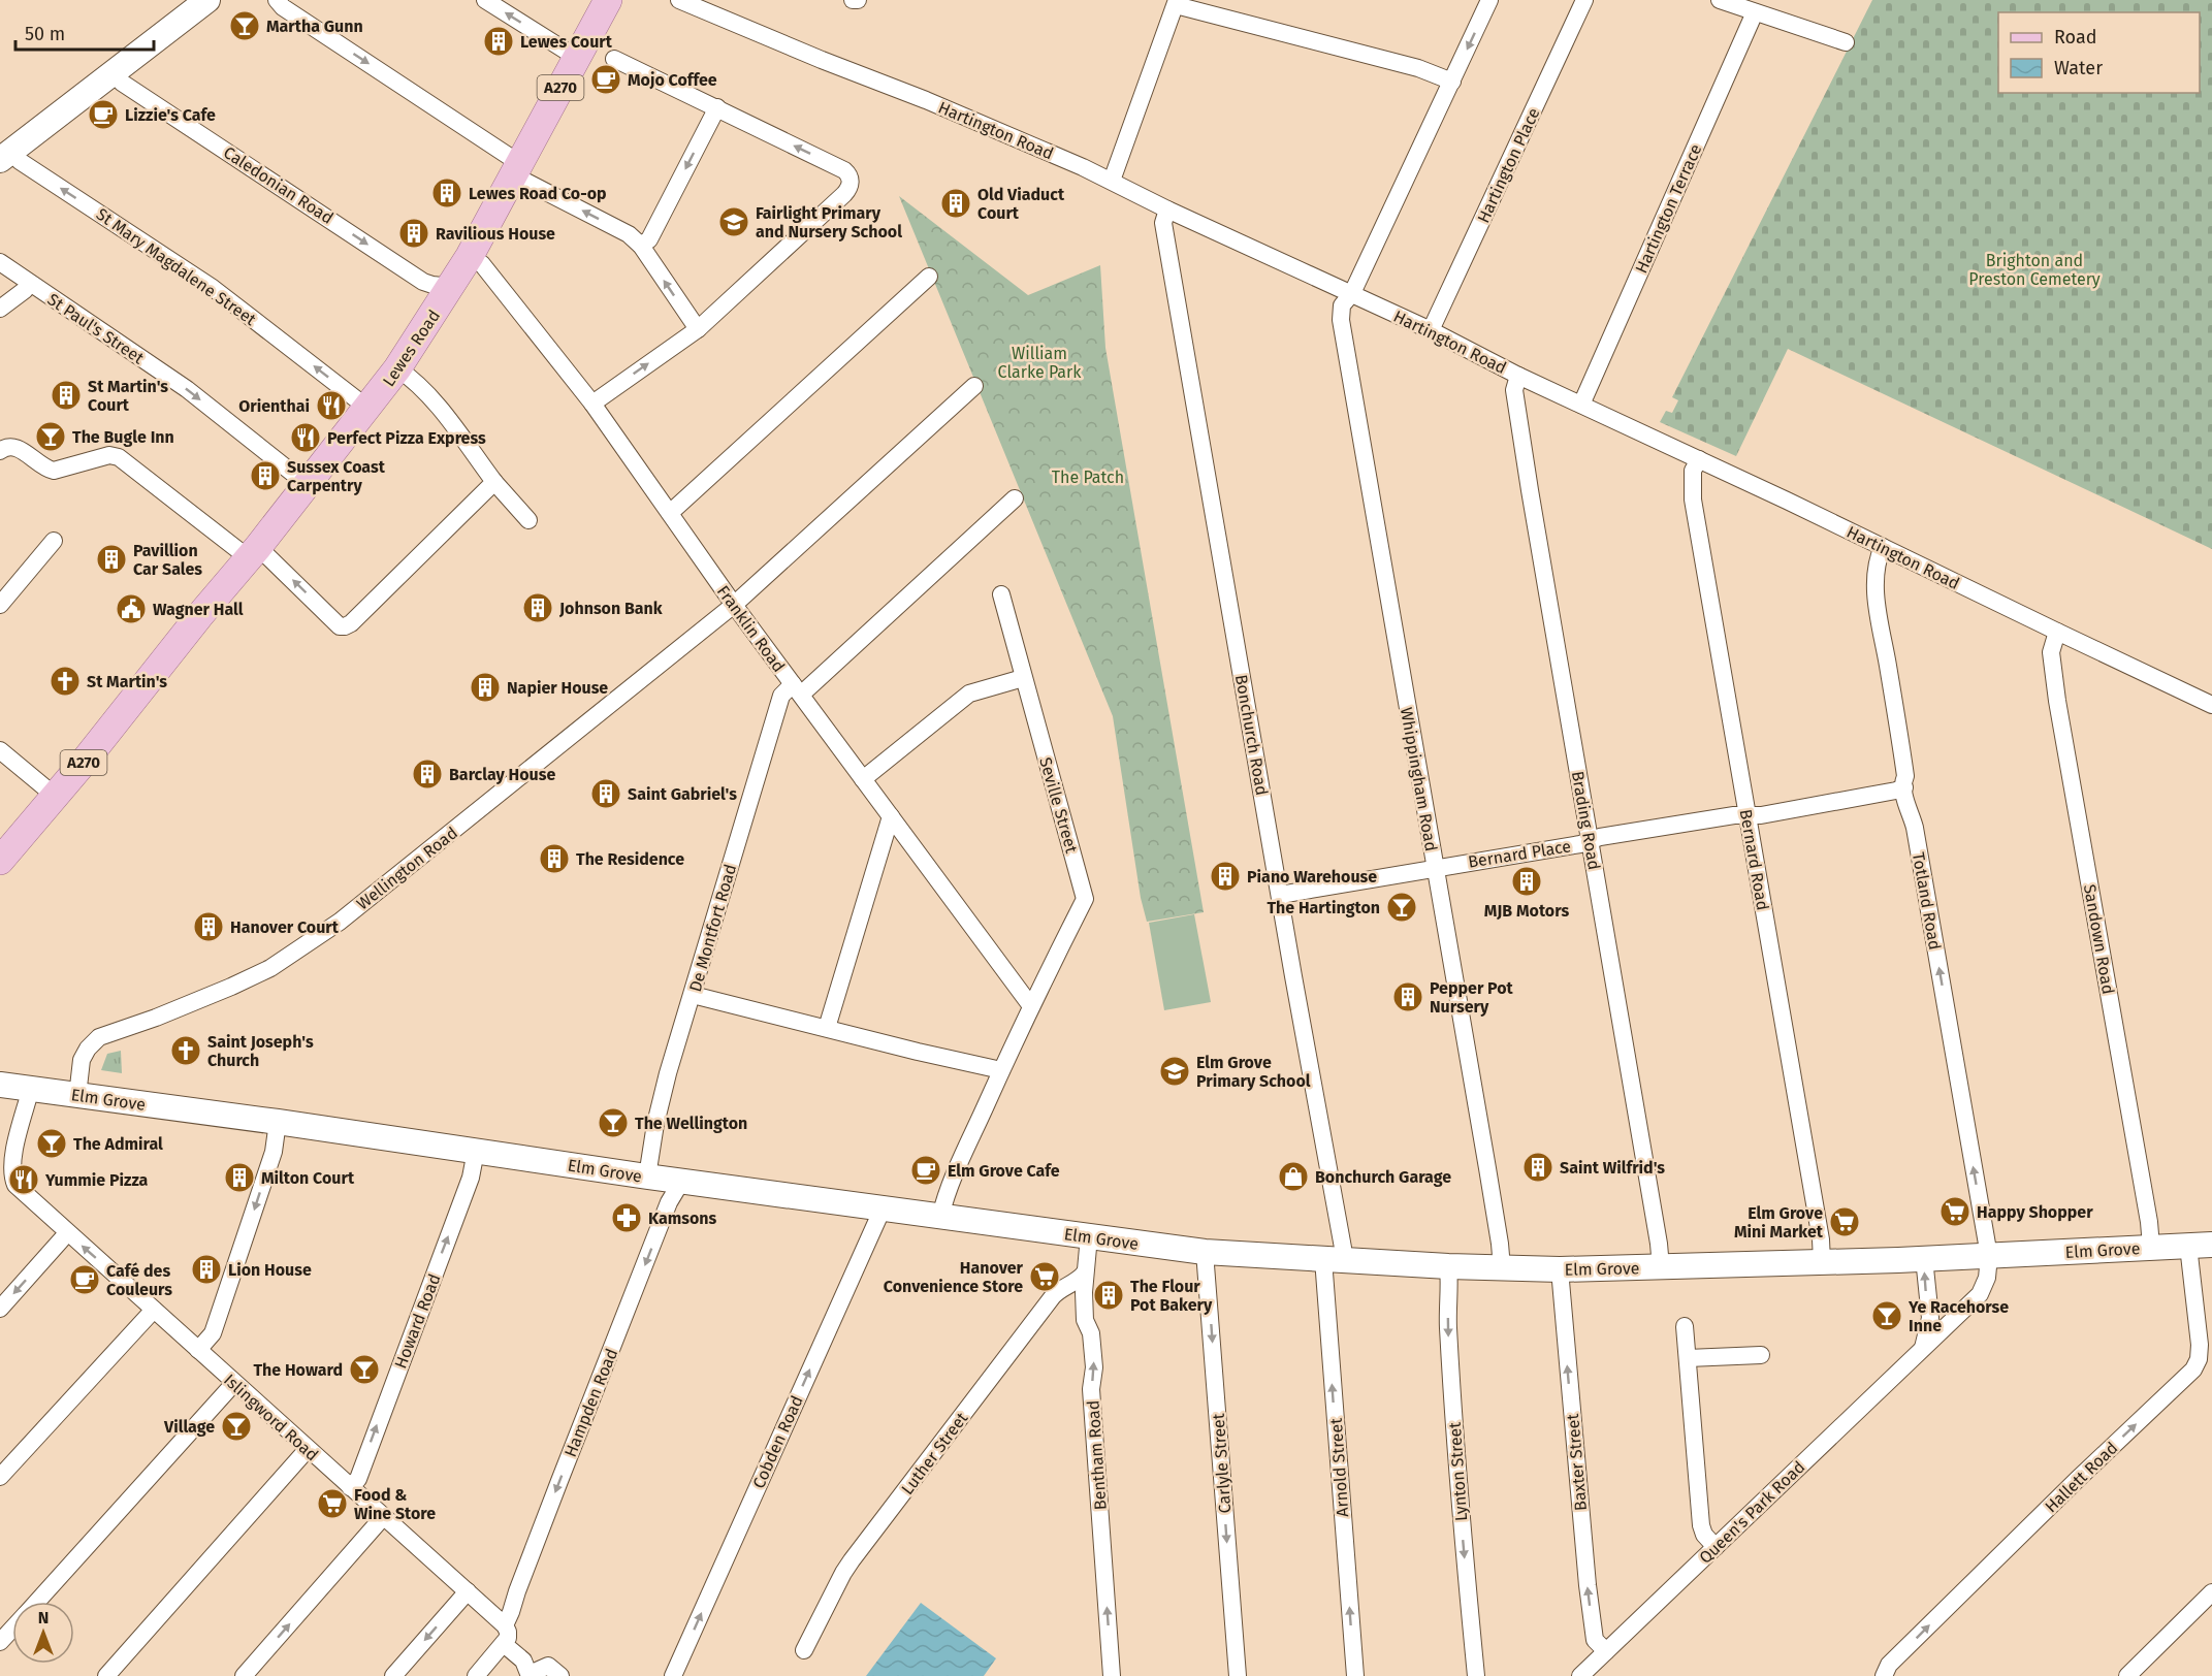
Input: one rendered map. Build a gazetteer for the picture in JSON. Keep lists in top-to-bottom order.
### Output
{
  "streets": {
    "main road": ["A270", "Lewes Road"],
    "street": [
      "Hartington Road",
      "Hartington Place",
      "Caledonian Road",
      "Hartington Terrace",
      "St Mary Magdalene Street",
      "St Paul's Street",
      "Franklin Road",
      "Bonchurch Road",
      "Whippingham Road",
      "Seville Street",
      "Brading Road",
      "Bernard Place",
      "Bernard Road",
      "Wellington Road",
      "Totland Road",
      "De Montfort Road",
      "Sandown Road",
      "Elm Grove",
      "Howard Road",
      "Hampden Road",
      "Islingword Road",
      "Cobden Road",
      "Luther Street",
      "Bentham Road",
      "Baxter Street",
      "Carlyle Street",
      "Arnold Street",
      "Lynton Street",
      "Hallett Road",
      "Queen's Park Road"
    ]
  },
  "crossings": [
    ["A270", "Lewes Road"],
    ["Hartington Road", "Hartington Place"],
    ["Hartington Road", "Hartington Terrace"],
    ["Hartington Road", "Bonchurch Road"],
    ["Hartington Road", "Whippingham Road"],
    ["Hartington Road", "Brading Road"],
    ["Hartington Road", "Bernard Road"],
    ["Hartington Road", "Totland Road"],
    ["Hartington Road", "Sandown Road"],
    ["Caledonian Road", "Lewes Road"],
    ["St Mary Magdalene Street", "Lewes Road"],
    ["St Paul's Street", "Lewes Road"],
    ["Lewes Road", "Franklin Road"],
    ["Franklin Road", "Seville Street"],
    ["Franklin Road", "Wellington Road"],
    ["Franklin Road", "De Montfort Road"],
    ["Bonchurch Road", "Bernard Place"],
    ["Bonchurch Road", "Elm Grove"],
    ["Bonchurch Road", "Arnold Street"],
    ["Whippingham Road", "Bernard Place"],
    ["Whippingham Road", "Elm Grove"],
    ["Seville Street", "Elm Grove"],
    ["Brading Road", "Bernard Place"],
    ["Brading Road", "Elm Grove"],
    ["Bernard Place", "Bernard Road"],
    ["Bernard Place", "Totland Road"],
    ["Bernard Road", "Elm Grove"],
    ["Wellington Road", "Elm Grove"],
    ["Totland Road", "Elm Grove"],
    ["Totland Road", "Queen's Park Road"],
    ["De Montfort Road", "Elm Grove"],
    ["Sandown Road", "Elm Grove"],
    ["Elm Grove", "Howard Road"],
    ["Elm Grove", "Hampden Road"],
    ["Elm Grove", "Islingword Road"],
    ["Elm Grove", "Cobden Road"],
    ["Elm Grove", "Bentham Road"],
    ["Elm Grove", "Baxter Street"],
    ["Elm Grove", "Carlyle Street"],
    ["Elm Grove", "Arnold Street"],
    ["Elm Grove", "Lynton Street"],
    ["Elm Grove", "Hallett Road"],
    ["Elm Grove", "Queen's Park Road"],
    ["Howard Road", "Islingword Road"],
    ["Hampden Road", "Islingword Road"],
    ["Luther Street", "Bentham Road"],
    ["Baxter Street", "Queen's Park Road"]
  ],
  "one_way": [
    "St Mary Magdalene Street",
    "Totland Road",
    "Howard Road",
    "Hampden Road",
    "Cobden Road",
    "Bentham Road",
    "Carlyle Street",
    "Arnold Street",
    "Lynton Street",
    "Hallett Road"
  ],
  "parks": ["Brighton and Preston Cemetery", "William Clarke Park", "The Patch"],
  "places": {
    "bar": [
      "Martha Gunn",
      "The Bugle Inn",
      "The Hartington",
      "The Wellington",
      "The Admiral",
      "Ye Racehorse Inne",
      "The Howard",
      "Village"
    ],
    "building": [
      "Lewes Court",
      "Lewes Road Co-op",
      "Old Viaduct Court",
      "Ravilious House",
      "St Martin's Court",
      "Sussex Coast Carpentry",
      "Pavillion Car Sales",
      "Johnson Bank",
      "Napier House",
      "Barclay House",
      "Saint Gabriel's",
      "The Residence",
      "Piano Warehouse",
      "MJB Motors",
      "Hanover Court",
      "Pepper Pot Nursery",
      "Saint Wilfrid's",
      "Milton Court",
      "Lion House",
      "The Flour Pot Bakery"
    ],
    "cafe": [
      "Mojo Coffee",
      "Lizzie's Cafe",
      "Elm Grove Cafe",
      "Café des Couleurs"
    ],
    "school or university": ["Fairlight Primary and Nursery School", "Elm Grove Primary School"],
    "restaurant": ["Orienthai", "Perfect Pizza Express", "Yummie Pizza"],
    "public building": ["Wagner Hall"],
    "church": ["St Martin's", "Saint Joseph's Church"],
    "shop": ["Bonchurch Garage"],
    "supermarket": [
      "Happy Shopper",
      "Elm Grove Mini Market",
      "Hanover Convenience Store",
      "Food & Wine Store"
    ],
    "pharmacy": ["Kamsons"]
  },
  "legend": ["Road", "Water"],
  "scale_bar": "50 m",
  "north": "top"
}
